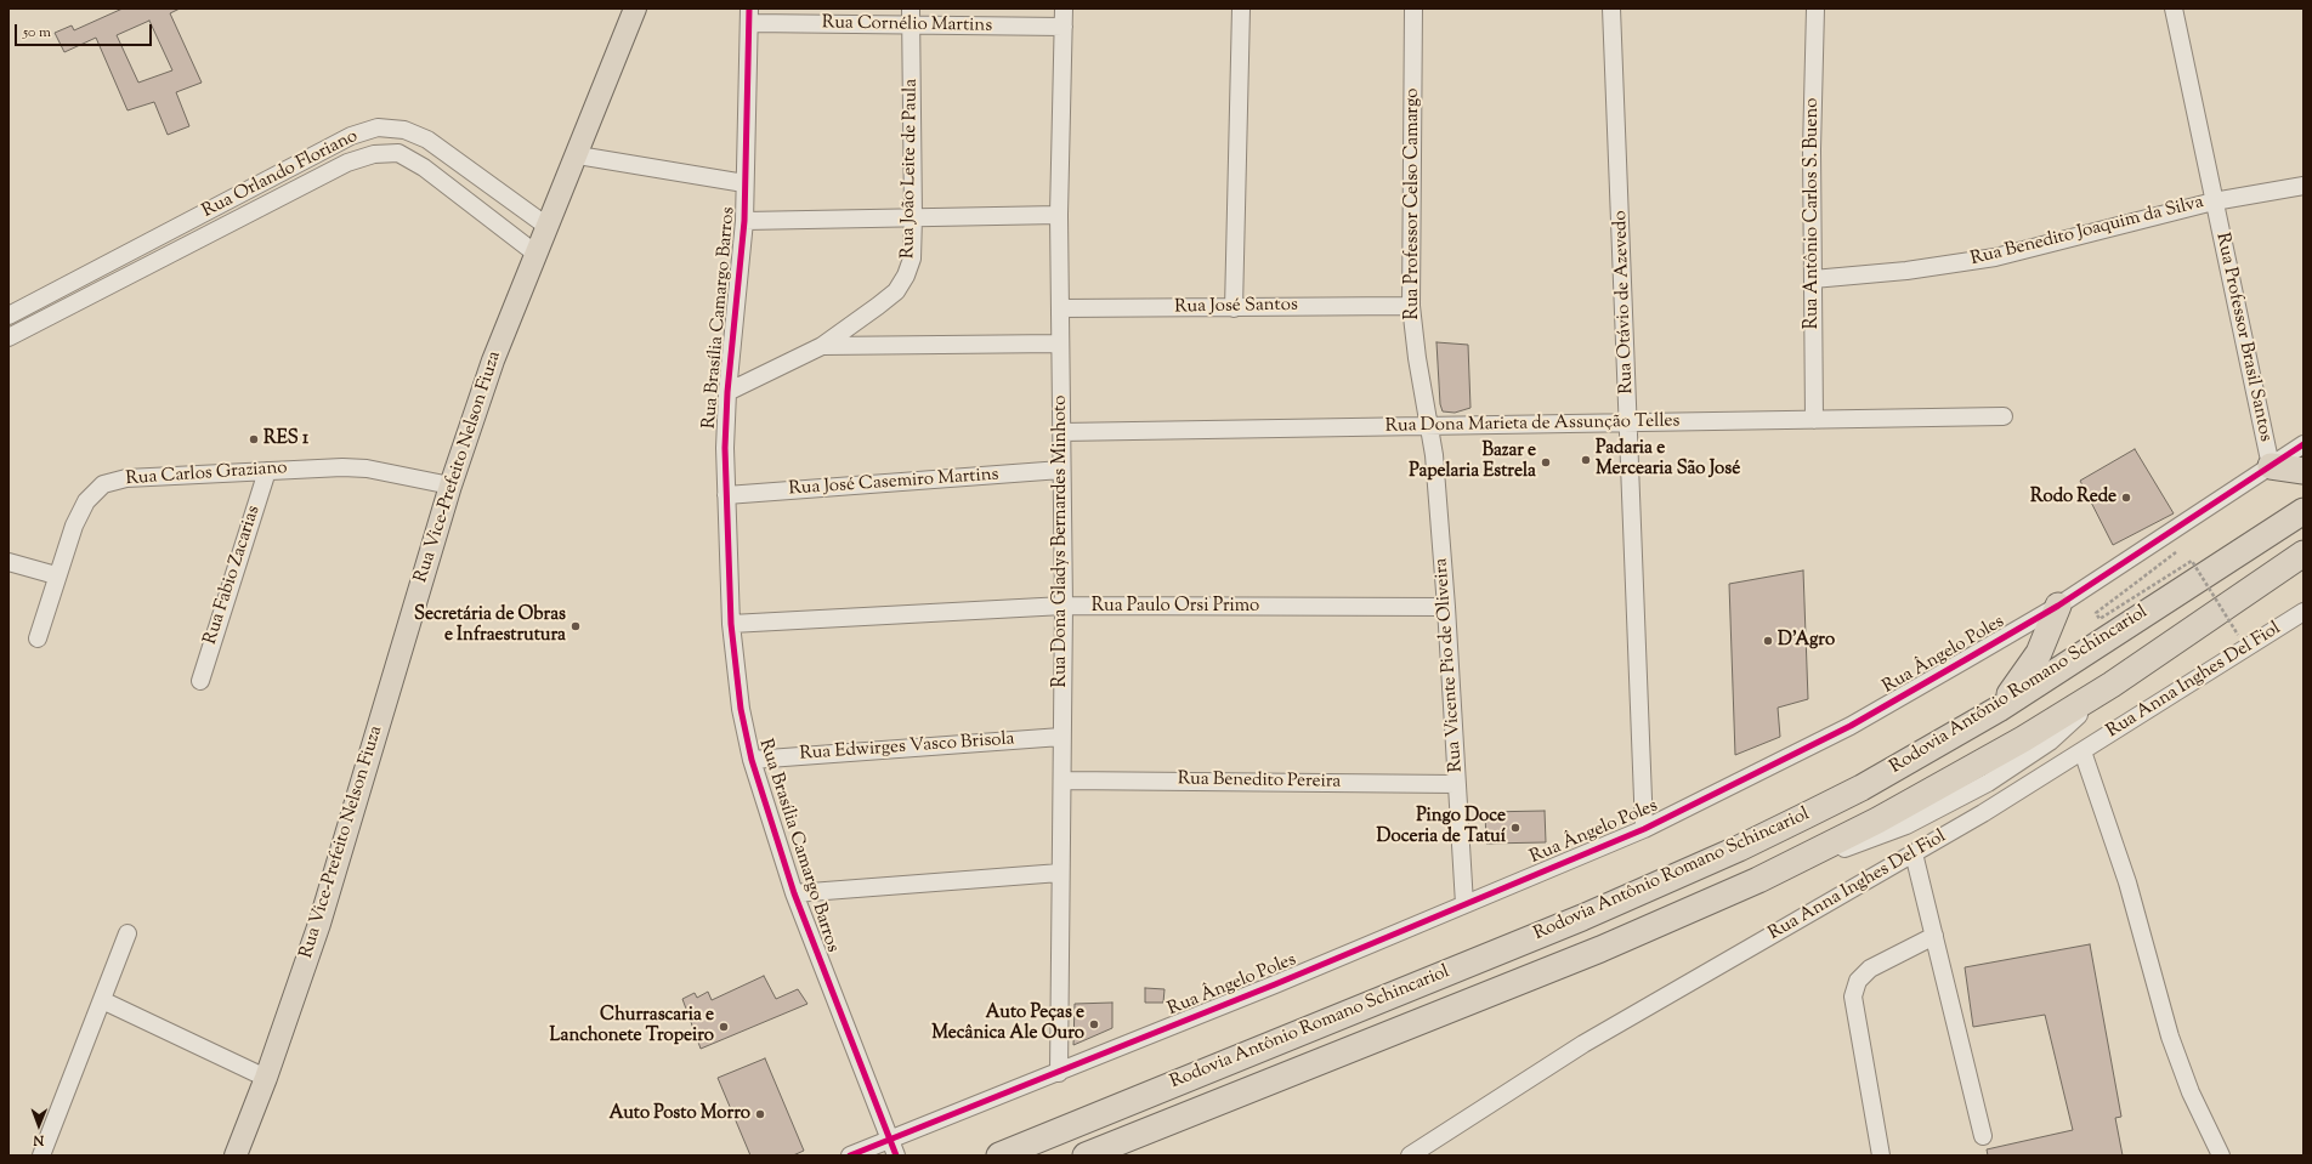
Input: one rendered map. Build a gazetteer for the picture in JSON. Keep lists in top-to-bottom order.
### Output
{
  "streets": {
    "highway": ["Rodovia Antônio Romano Schincariol"],
    "main road": ["Rua Vice-Prefeito Nelson Fiuza"],
    "street": [
      "Rua Cornélio Martins",
      "Rua João Leite de Paula",
      "Rua Orlando Floriano",
      "Rua Professor Celso Camargo",
      "Rua Antônio Carlos S. Bueno",
      "Rua Benedito Joaquim da Silva",
      "Rua Otávio de Azevedo",
      "Rua José Santos",
      "Rua Brasília Camargo Barros",
      "Rua Professor Brasil Santos",
      "Rua Dona Marieta de Assunção Telles",
      "Rua Carlos Graziano",
      "Rua José Casemiro Martins",
      "Rua Dona Gladys Bernardes Minhoto",
      "Rua Fabio Zacarias",
      "Rua Paulo Orsi Primo",
      "Rua Ângelo Poles",
      "Rua Vicente Pio de Oliveira",
      "Rua Anna Inghes Del Fiol",
      "Rua Edwirges Vasco Brisola",
      "Rua Benedito Pereira"
    ]
  },
  "crossings": [
    ["Rua Cornélio Martins", "Rua João Leite de Paula"],
    ["Rua Cornélio Martins", "Rua Brasília Camargo Barros"],
    ["Rua Cornélio Martins", "Rua Dona Gladys Bernardes Minhoto"],
    ["Rua João Leite de Paula", "Rua Brasília Camargo Barros"],
    ["Rua João Leite de Paula", "Rua Dona Gladys Bernardes Minhoto"],
    ["Rua Orlando Floriano", "Rua Vice-Prefeito Nelson Fiuza"],
    ["Rua Professor Celso Camargo", "Rua José Santos"],
    ["Rua Professor Celso Camargo", "Rua Dona Marieta de Assunção Telles"],
    ["Rua Professor Celso Camargo", "Rua Vicente Pio de Oliveira"],
    ["Rua Antônio Carlos S. Bueno", "Rua Benedito Joaquim da Silva"],
    ["Rua Antônio Carlos S. Bueno", "Rua Dona Marieta de Assunção Telles"],
    ["Rua Benedito Joaquim da Silva", "Rua Professor Brasil Santos"],
    ["Rua Otávio de Azevedo", "Rua Dona Marieta de Assunção Telles"],
    ["Rua Otávio de Azevedo", "Rua Ângelo Poles"],
    ["Rua José Santos", "Rua Dona Gladys Bernardes Minhoto"],
    ["Rua Brasília Camargo Barros", "Rua José Casemiro Martins"],
    ["Rua Brasília Camargo Barros", "Rua Paulo Orsi Primo"],
    ["Rua Brasília Camargo Barros", "Rua Ângelo Poles"],
    ["Rua Brasília Camargo Barros", "Rua Edwirges Vasco Brisola"],
    ["Rua Professor Brasil Santos", "Rua Ângelo Poles"],
    ["Rua Dona Marieta de Assunção Telles", "Rua Dona Gladys Bernardes Minhoto"],
    ["Rua Dona Marieta de Assunção Telles", "Rua Vicente Pio de Oliveira"],
    ["Rua Vice-Prefeito Nelson Fiuza", "Rua Carlos Graziano"],
    ["Rua Carlos Graziano", "Rua Fabio Zacarias"],
    ["Rua José Casemiro Martins", "Rua Dona Gladys Bernardes Minhoto"],
    ["Rua Dona Gladys Bernardes Minhoto", "Rua Paulo Orsi Primo"],
    ["Rua Dona Gladys Bernardes Minhoto", "Rua Ângelo Poles"],
    ["Rua Dona Gladys Bernardes Minhoto", "Rua Edwirges Vasco Brisola"],
    ["Rua Dona Gladys Bernardes Minhoto", "Rua Benedito Pereira"],
    ["Rua Paulo Orsi Primo", "Rua Vicente Pio de Oliveira"],
    ["Rua Ângelo Poles", "Rua Vicente Pio de Oliveira"],
    ["Rua Vicente Pio de Oliveira", "Rua Benedito Pereira"]
  ],
  "places": [
    "RES 1",
    "Padaria e Mercearia São José",
    "Bazar e Papelaria Estrela",
    "Rodo Rede",
    "Secretária de Obras e Infraestrutura",
    "D'Agro",
    "Pingo Doce Doceria de Tatuí",
    "Auto Peças e Mecânica Ale Ouro",
    "Churrascaria e Lanchonete Tropeiro",
    "Auto Posto Morro"
  ],
  "scale_bar": "50 m",
  "north": "bottom"
}
